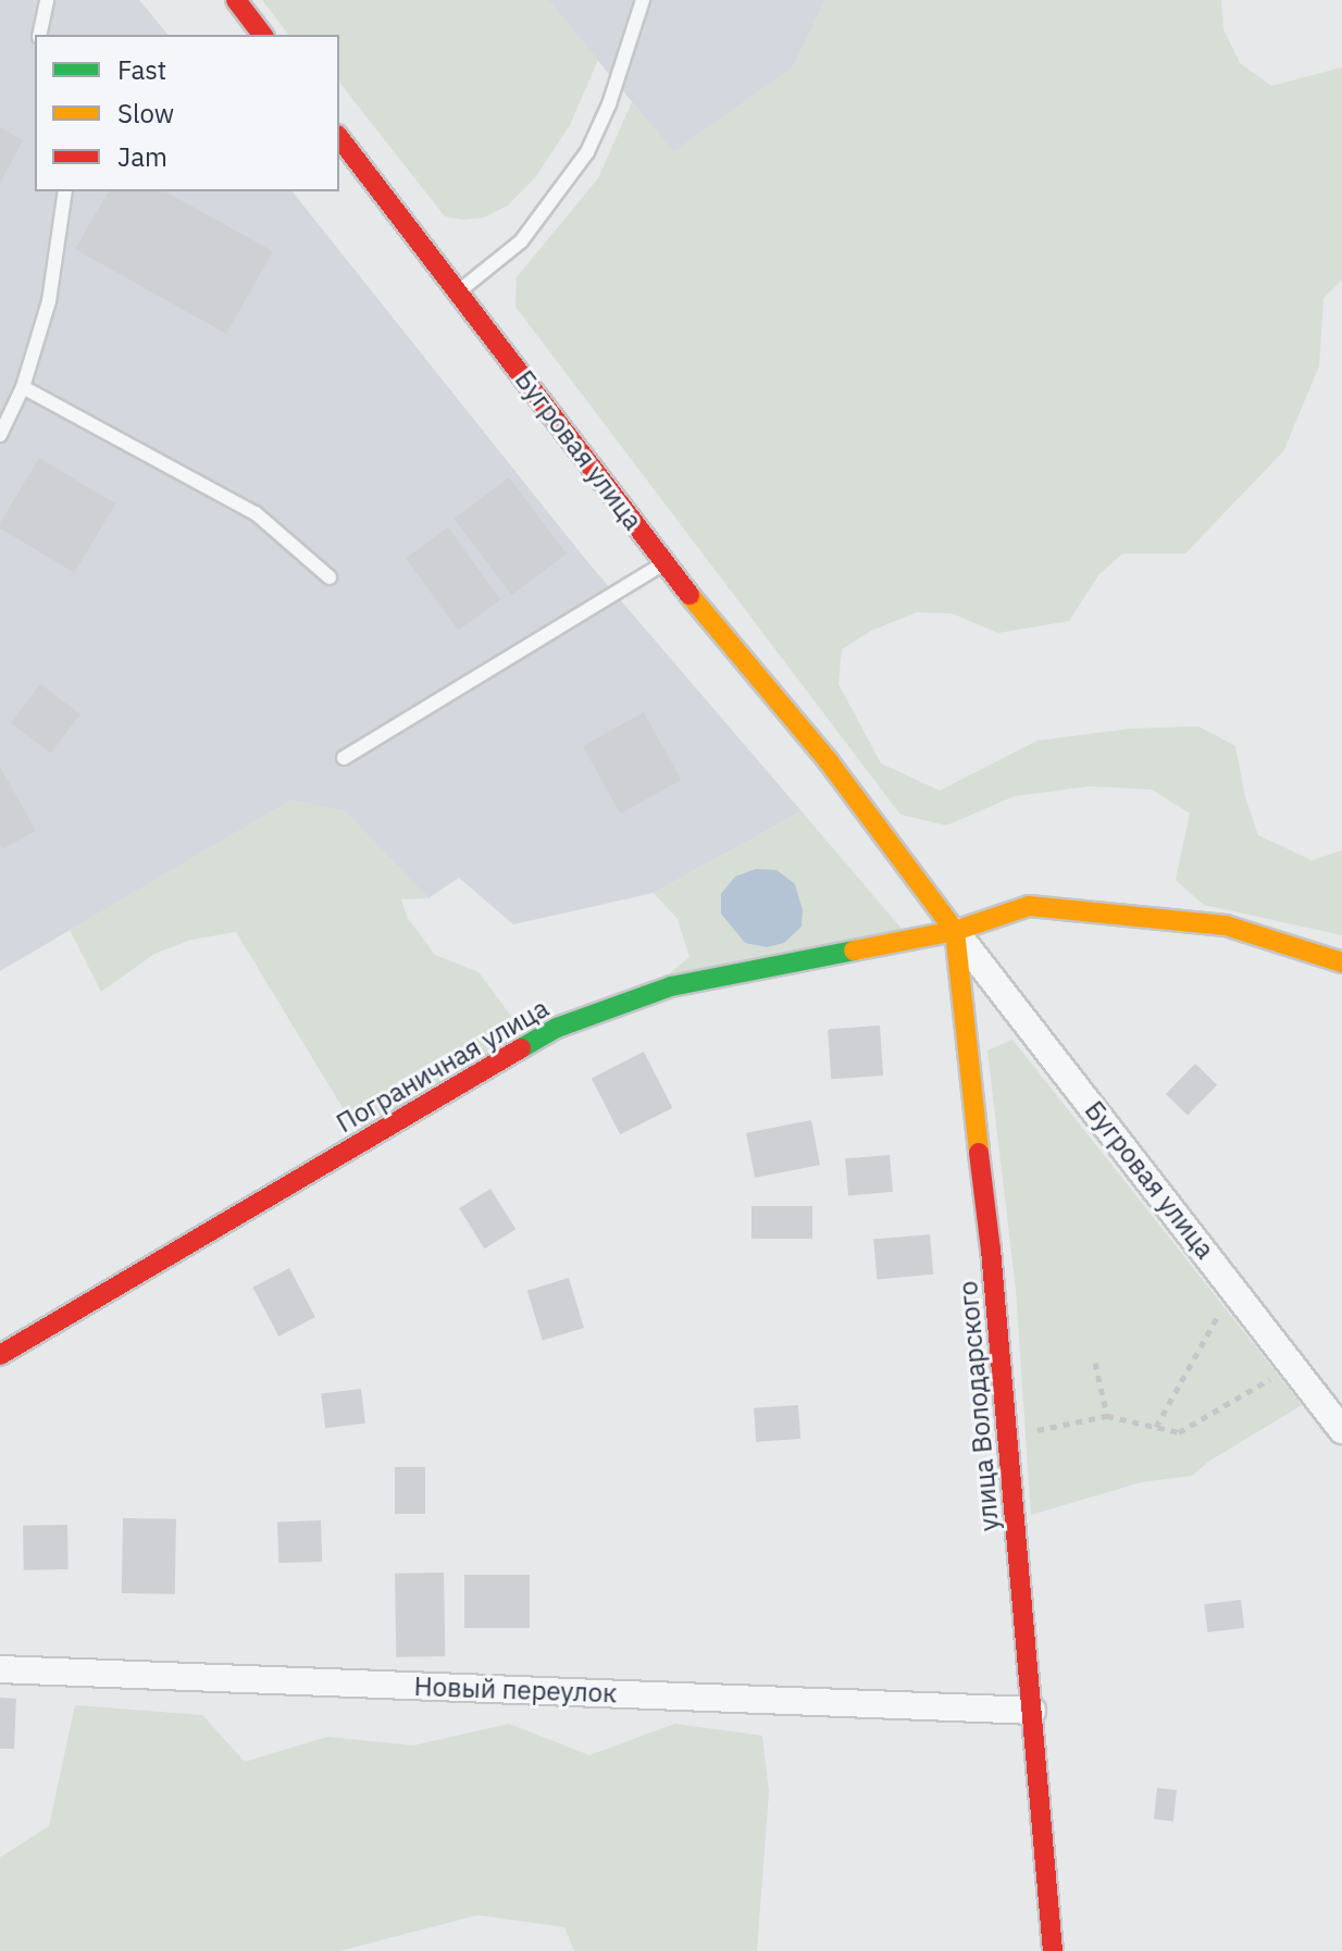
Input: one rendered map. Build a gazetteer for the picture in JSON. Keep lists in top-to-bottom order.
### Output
{
  "streets": {
    "street": [
      "Бугровая улица",
      "Пограничная улица",
      "улица Володарского",
      "Новый переулок"
    ]
  },
  "crossings": [
    ["Бугровая улица", "Пограничная улица"],
    ["Бугровая улица", "улица Володарского"],
    ["Пограничная улица", "улица Володарского"],
    ["улица Володарского", "Новый переулок"]
  ],
  "legend": ["Fast", "Slow", "Jam"]
}
